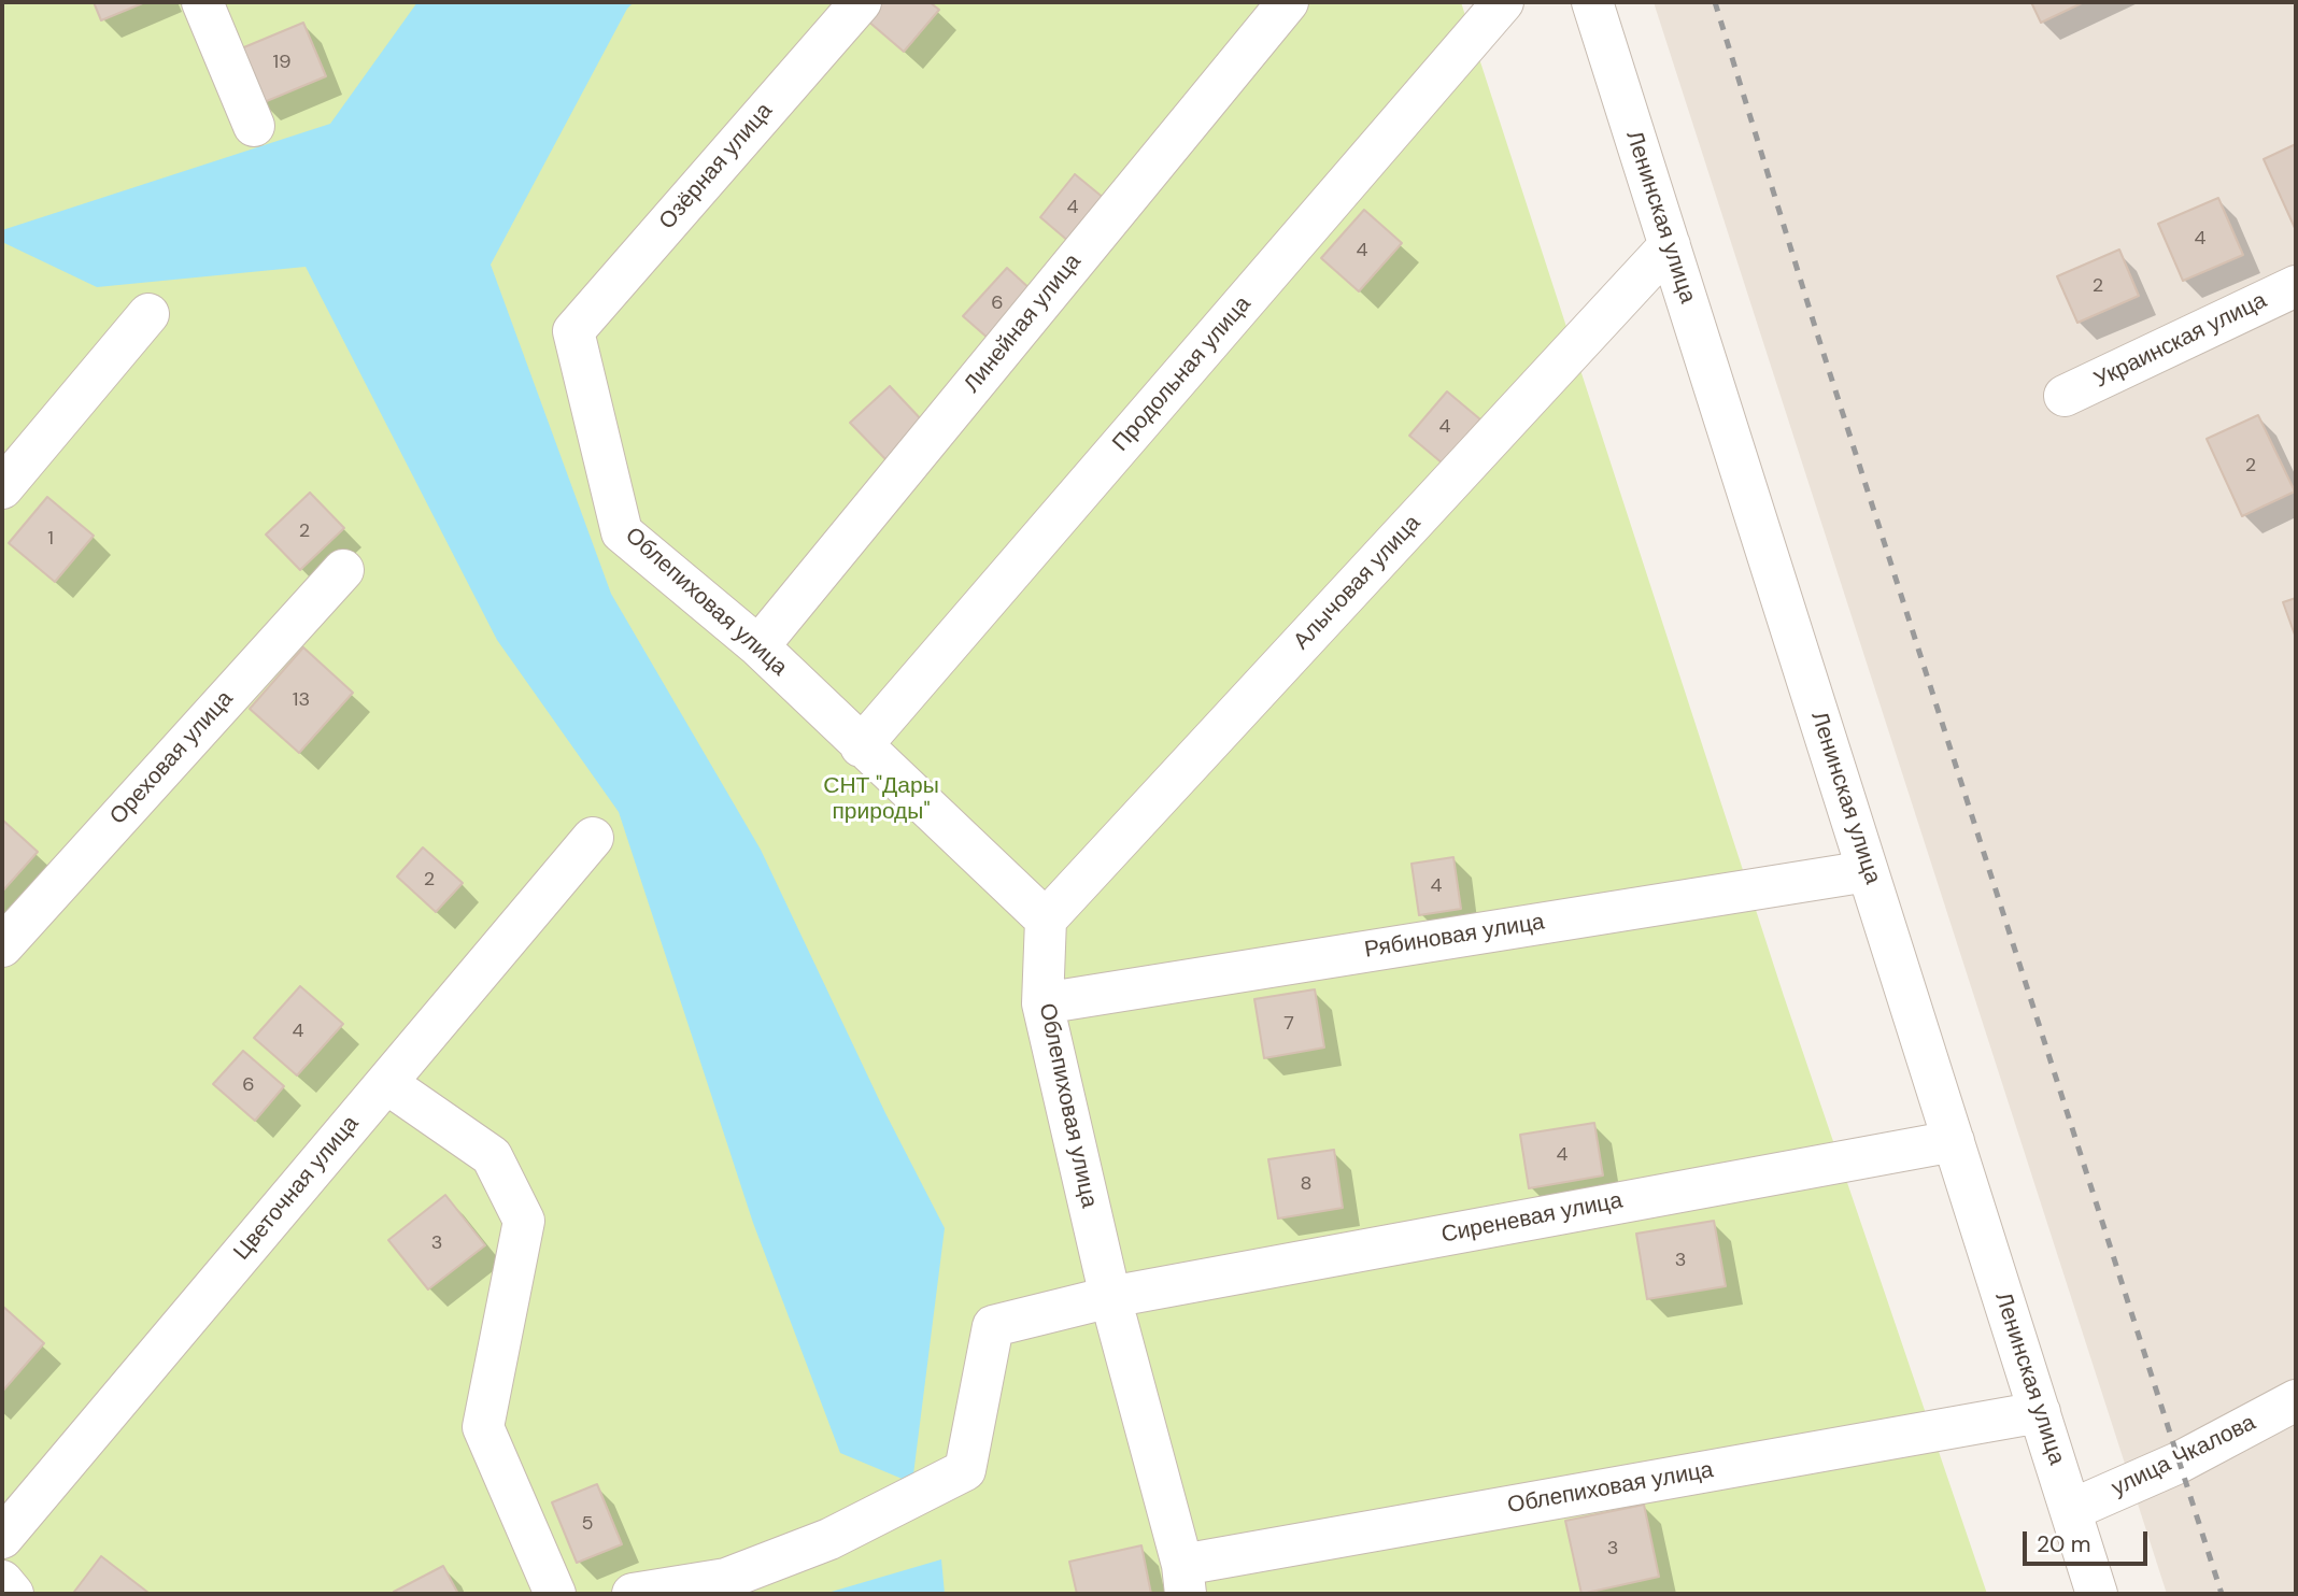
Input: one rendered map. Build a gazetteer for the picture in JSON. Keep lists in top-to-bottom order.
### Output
{
  "streets": {
    "street": [
      "Озёрная улица",
      "Ленинская улица",
      "Линейная улица",
      "Украинская улица",
      "Продольная улица",
      "Алычовая улица",
      "Облепиховая улица",
      "Ореховая улица",
      "Рябиновая улица",
      "Цветочная улица",
      "Сиреневая улица",
      "улица Чкалова"
    ]
  },
  "crossings": [
    ["Озёрная улица", "Облепиховая улица"],
    ["Ленинская улица", "Алычовая улица"],
    ["Ленинская улица", "Облепиховая улица"],
    ["Ленинская улица", "Рябиновая улица"],
    ["Ленинская улица", "Сиреневая улица"],
    ["Ленинская улица", "улица Чкалова"],
    ["Линейная улица", "Облепиховая улица"],
    ["Продольная улица", "Облепиховая улица"],
    ["Алычовая улица", "Облепиховая улица"],
    ["Облепиховая улица", "Рябиновая улица"],
    ["Облепиховая улица", "Сиреневая улица"]
  ],
  "parks": ["СНТ \"Дары природы\""],
  "house_numbers": [
    "19",
    "4",
    "4",
    "4",
    "2",
    "6",
    "4",
    "2",
    "2",
    "1",
    "13",
    "2",
    "4",
    "7",
    "4",
    "6",
    "4",
    "8",
    "3",
    "3",
    "5",
    "3"
  ],
  "scale_bar": "20 m"
}
